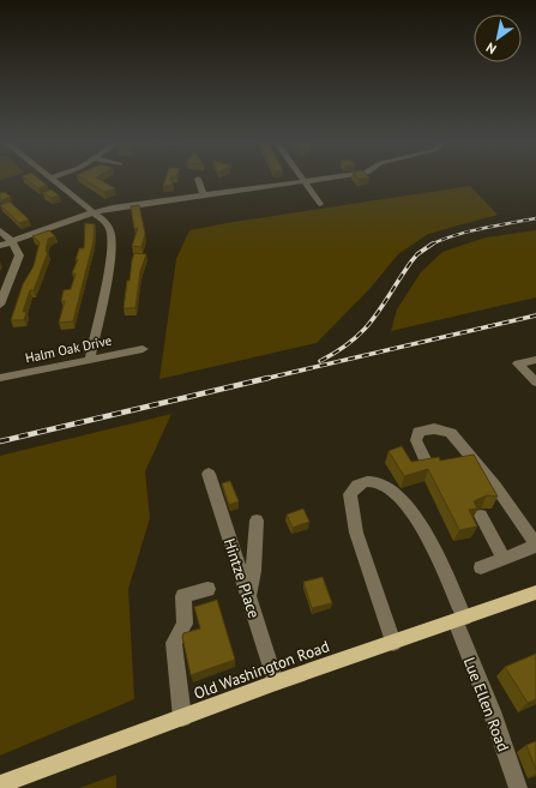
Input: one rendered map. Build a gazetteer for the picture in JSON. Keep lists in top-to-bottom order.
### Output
{
  "streets": {
    "main road": ["Old Washington Road"],
    "street": ["Halm Oak Drive", "Hintze Place", "Lue Ellen Road"]
  },
  "crossings": [
    ["Hintze Place", "Old Washington Road"],
    ["Old Washington Road", "Lue Ellen Road"]
  ],
  "north": "bottom left"
}
